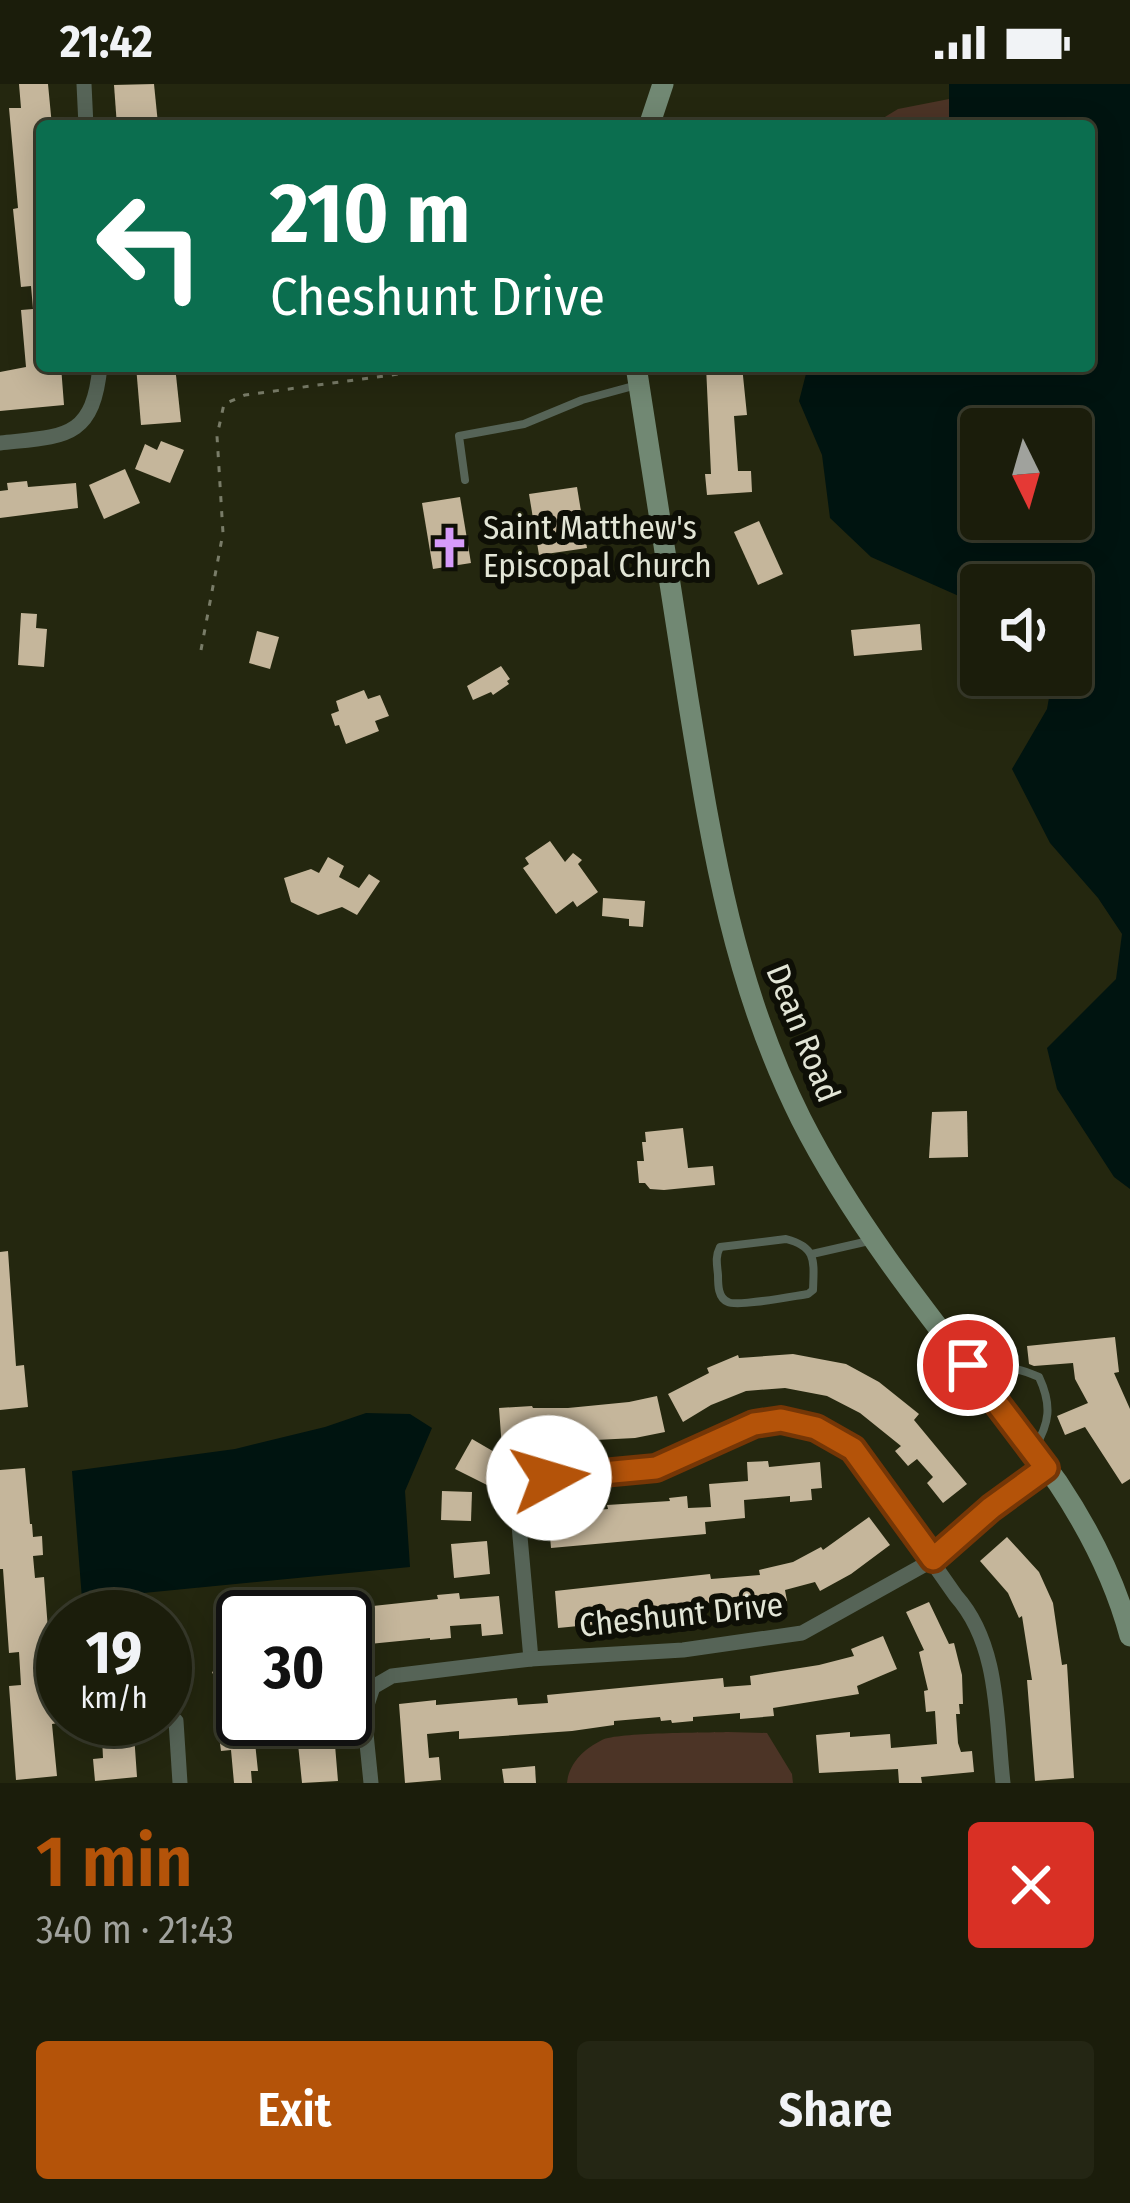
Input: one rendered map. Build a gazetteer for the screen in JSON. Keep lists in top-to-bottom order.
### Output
{
  "streets": {
    "main road": ["Dean Road"],
    "street": ["Cheshunt Drive"]
  },
  "crossings": [
    ["Dean Road", "Cheshunt Drive"]
  ],
  "places": {
    "church": ["Saint Matthew's Episcopal Church"]
  },
  "north": "bottom",
  "page": {
    "status": "21:42",
    "turn": ["210 m", "Cheshunt Drive"],
    "speed": "19 km/h",
    "limit": "30",
    "heading": ["1 min", "340 m · 21:43"],
    "buttons": ["Exit", "Share"]
  }
}
